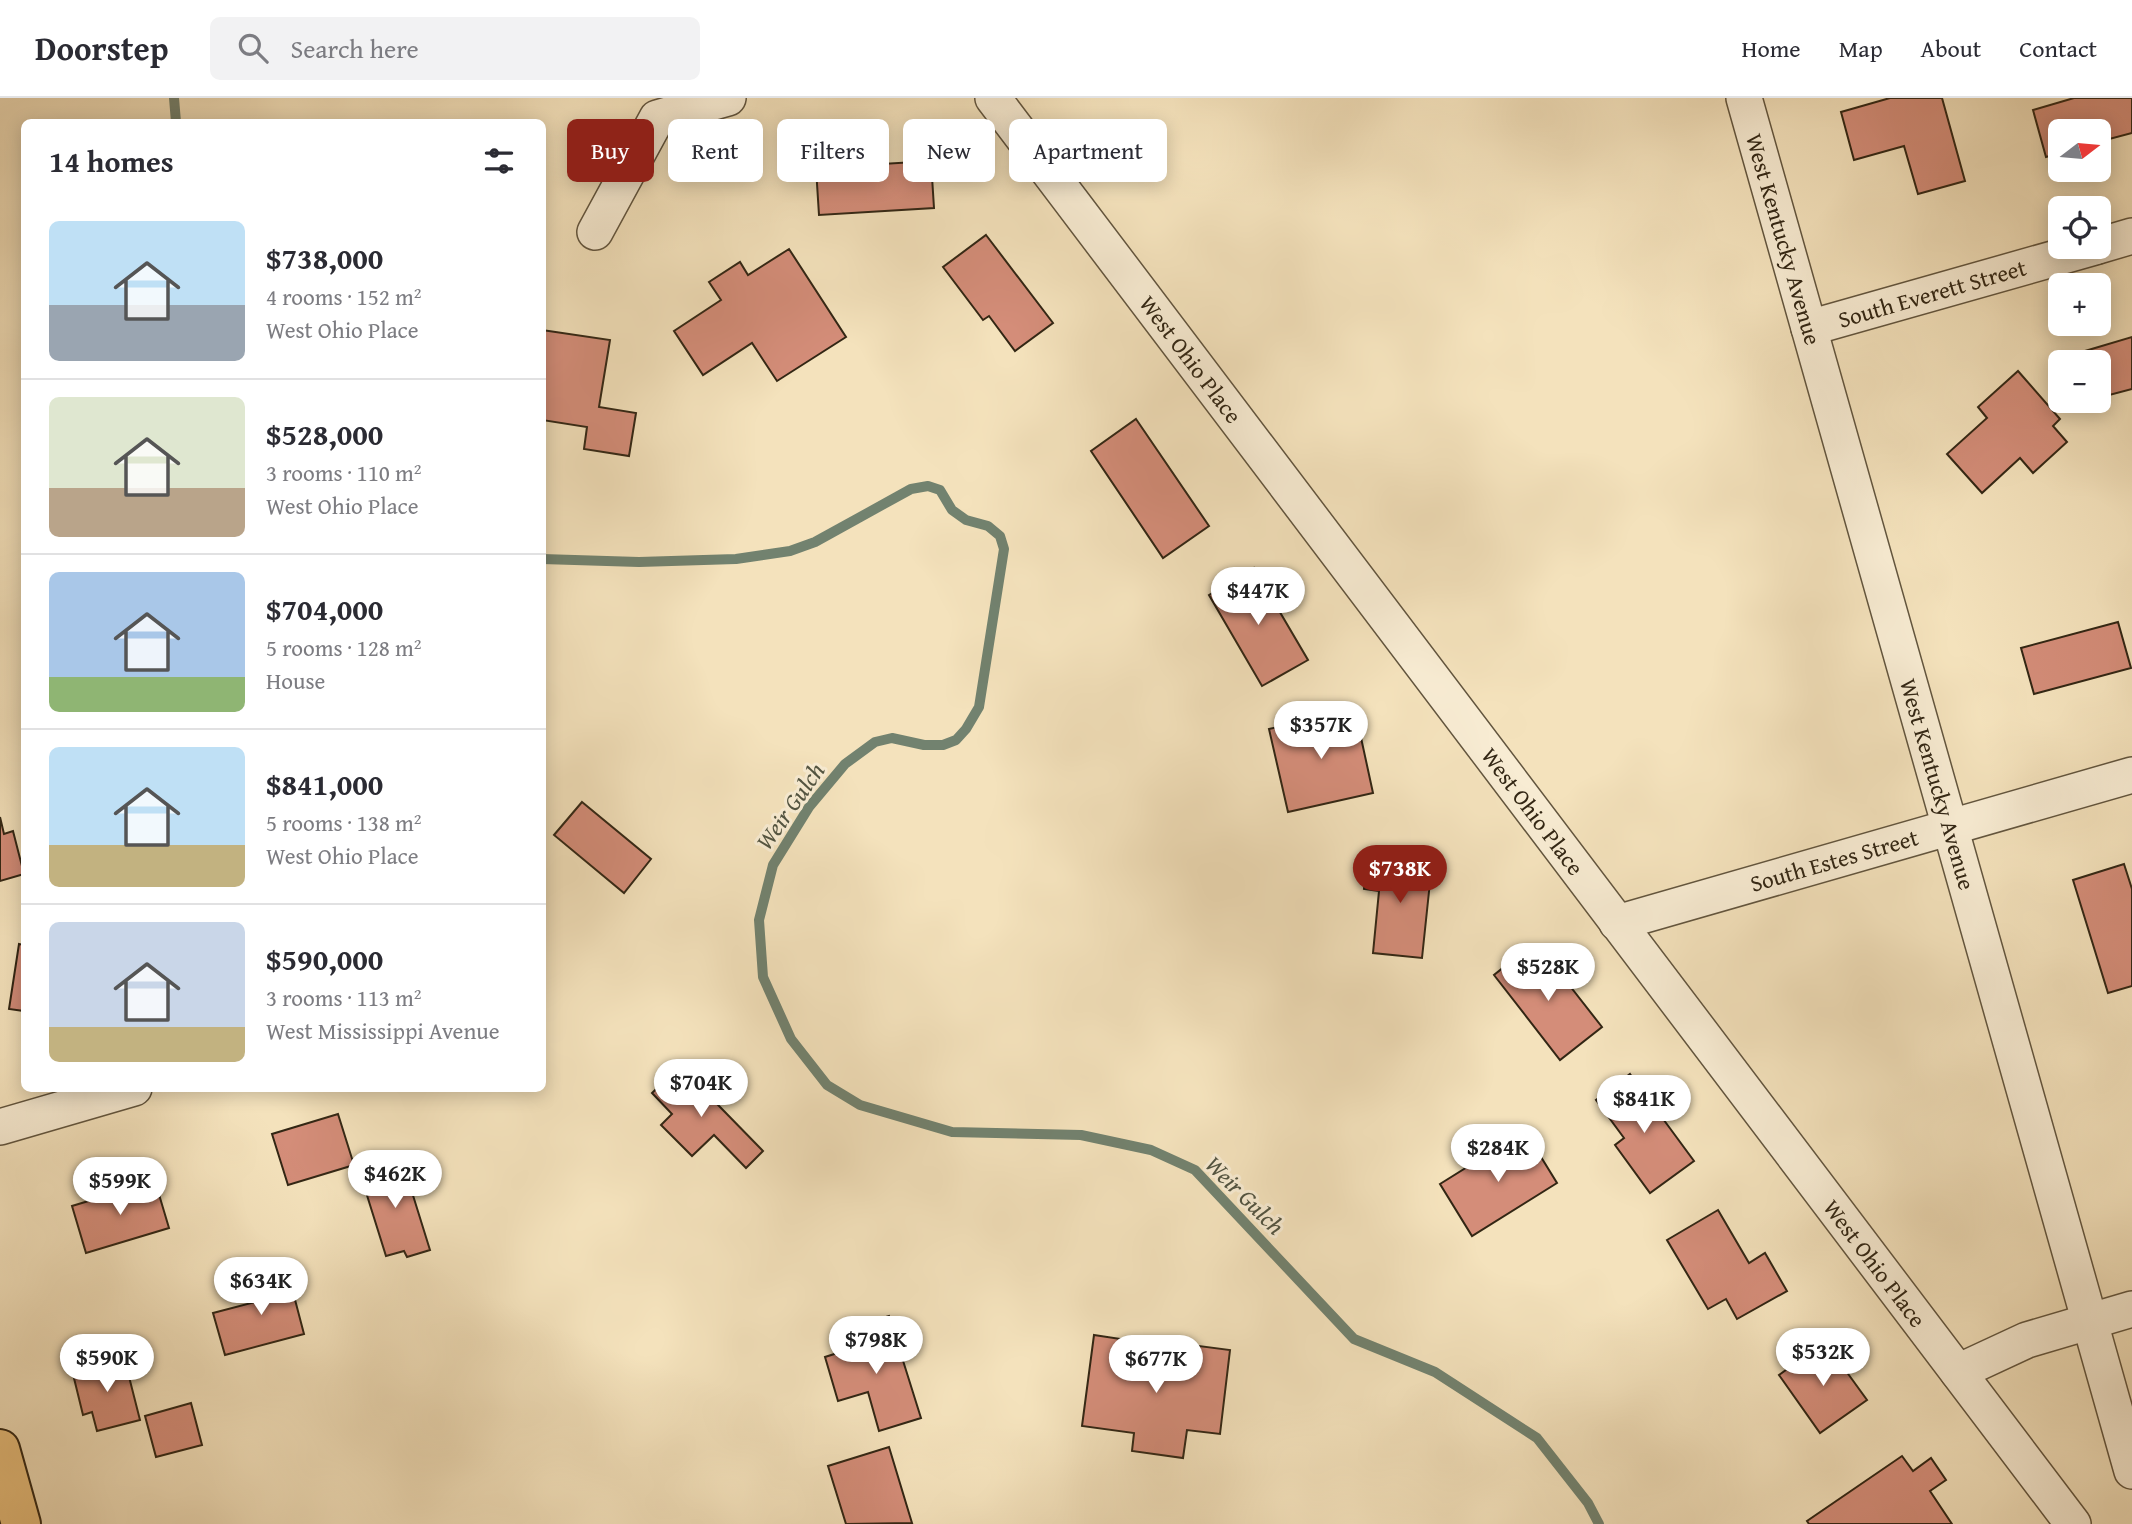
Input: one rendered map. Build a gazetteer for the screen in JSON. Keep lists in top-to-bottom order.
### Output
{
  "streets": {
    "street": [
      "West Kentucky Avenue",
      "South Everett Street",
      "West Ohio Place",
      "South Estes Street"
    ]
  },
  "crossings": [
    ["West Kentucky Avenue", "South Everett Street"],
    ["West Kentucky Avenue", "South Estes Street"],
    ["West Ohio Place", "South Estes Street"]
  ],
  "water": ["Weir Gulch"],
  "north": "right",
  "page": {
    "header": "Doorstep",
    "search": "Search here",
    "nav": [
      "Home",
      "Map",
      "About",
      "Contact"
    ],
    "map_buttons": ["+", "−"],
    "chip": [
      "Buy",
      "Rent",
      "Filters",
      "New",
      "Apartment"
    ],
    "heading": "14 homes",
    "list": [
      {
        "name": "$738,000",
        "note": "4 rooms · 152 m² · West Ohio Place"
      },
      {
        "name": "$528,000",
        "note": "3 rooms · 110 m² · West Ohio Place"
      },
      {
        "name": "$704,000",
        "note": "5 rooms · 128 m² · House"
      },
      {
        "name": "$841,000",
        "note": "5 rooms · 138 m² · West Ohio Place"
      },
      {
        "name": "$590,000",
        "note": "3 rooms · 113 m² · West Mississippi Avenue"
      }
    ],
    "price": [
      "$447K",
      "$357K",
      "$738K",
      "$528K",
      "$704K",
      "$841K",
      "$284K",
      "$462K",
      "$599K",
      "$634K",
      "$798K",
      "$532K",
      "$590K",
      "$677K"
    ]
  }
}
